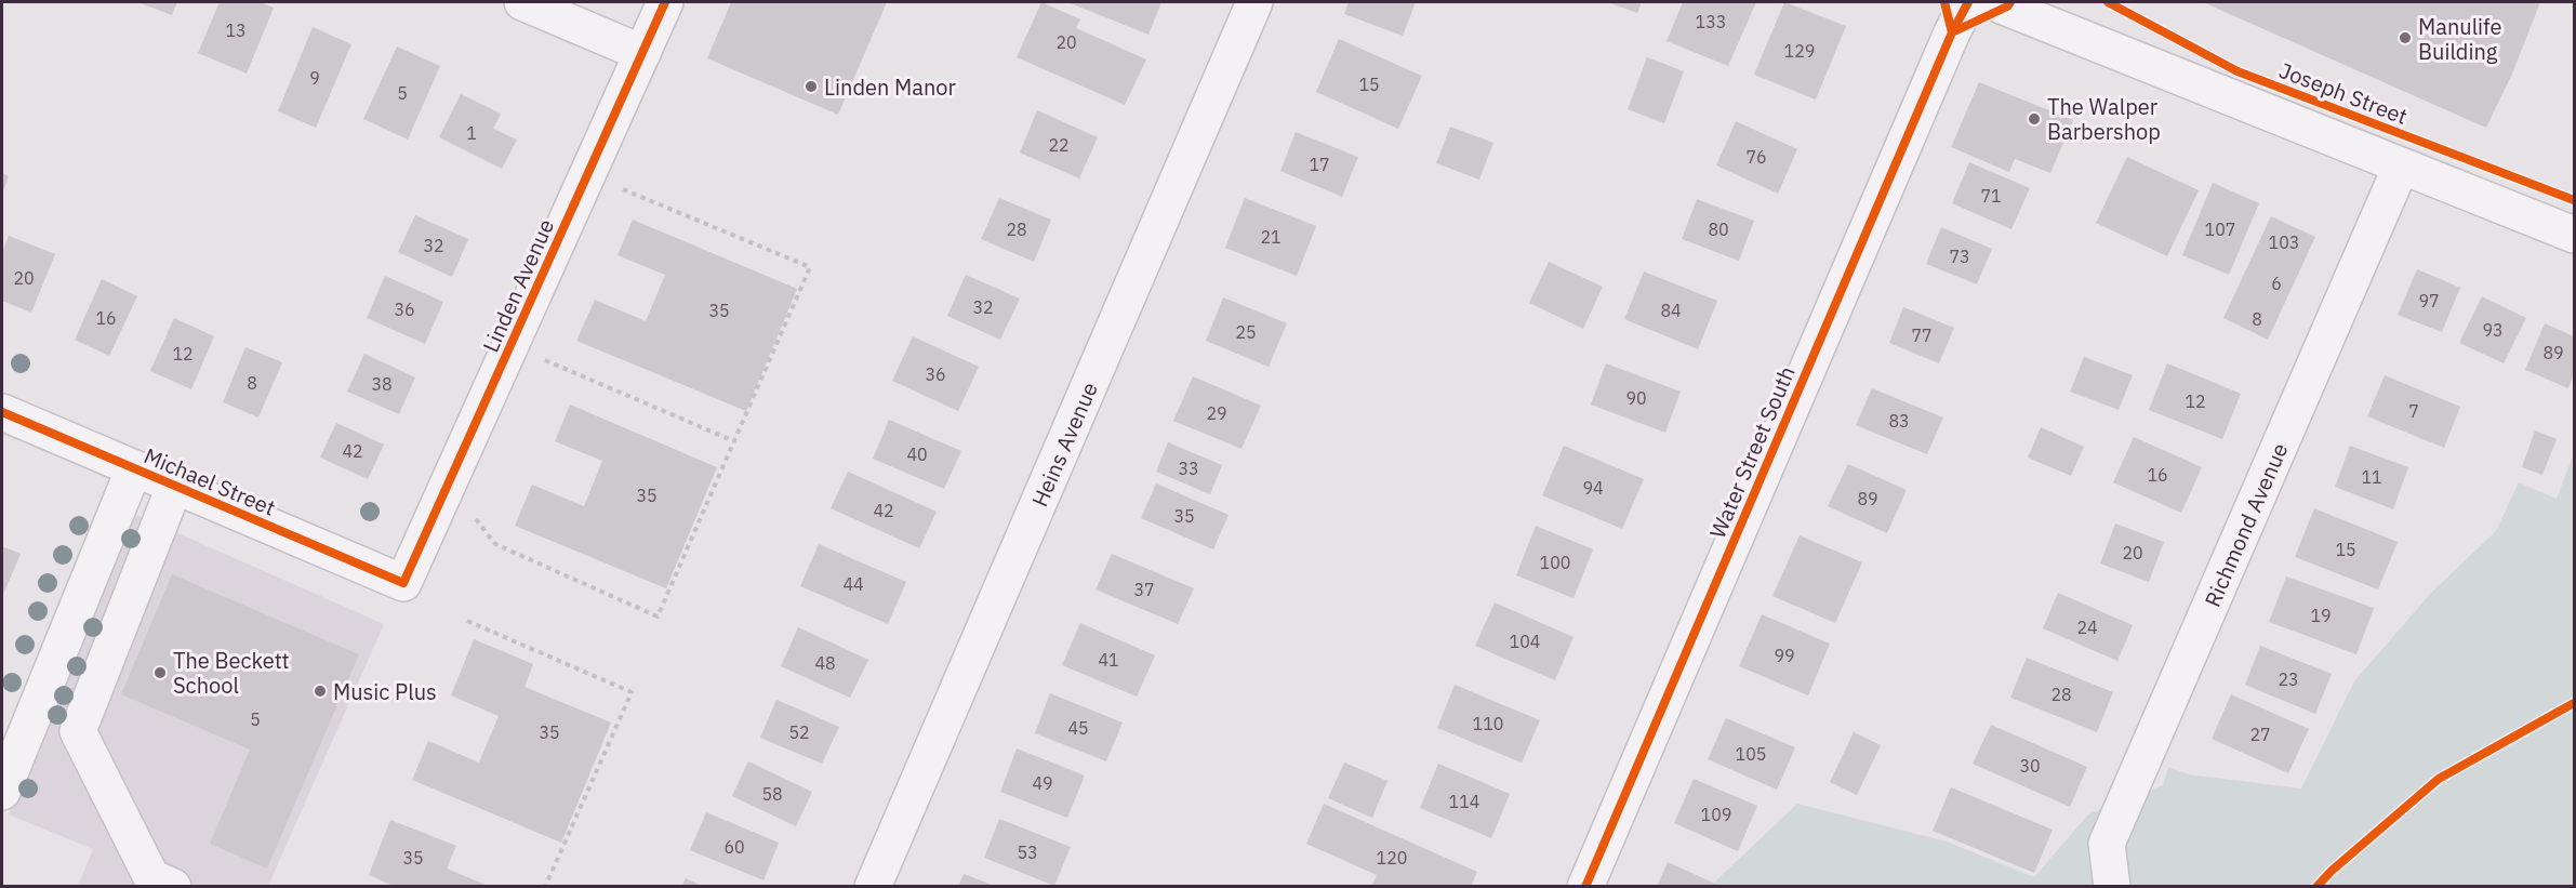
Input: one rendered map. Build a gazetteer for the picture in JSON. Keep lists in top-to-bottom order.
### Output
{
  "streets": {
    "street": [
      "Linden Avenue",
      "Heins Avenue",
      "Water Street South",
      "Michael Street",
      "Richmond Avenue"
    ],
    "cycle path": ["Joseph Street"]
  },
  "crossings": [
    ["Linden Avenue", "Michael Street"]
  ],
  "places": [
    "Manulife Building",
    "Linden Manor",
    "The Walper Barbershop",
    "The Beckett School",
    "Music Plus"
  ],
  "house_numbers": [
    "133",
    "13",
    "20",
    "129",
    "9",
    "15",
    "5",
    "1",
    "22",
    "76",
    "17",
    "71",
    "28",
    "80",
    "107",
    "21",
    "103",
    "32",
    "73",
    "20",
    "6",
    "97",
    "32",
    "36",
    "35",
    "84",
    "16",
    "8",
    "93",
    "25",
    "77",
    "89",
    "12",
    "36",
    "8",
    "38",
    "90",
    "12",
    "7",
    "29",
    "83",
    "42",
    "40",
    "33",
    "16",
    "11",
    "94",
    "35",
    "89",
    "42",
    "35",
    "15",
    "20",
    "100",
    "44",
    "37",
    "19",
    "24",
    "104",
    "99",
    "41",
    "48",
    "23",
    "28",
    "5",
    "110",
    "45",
    "35",
    "52",
    "27",
    "105",
    "30",
    "49",
    "58",
    "114",
    "109",
    "60",
    "53",
    "35",
    "120"
  ]
}
